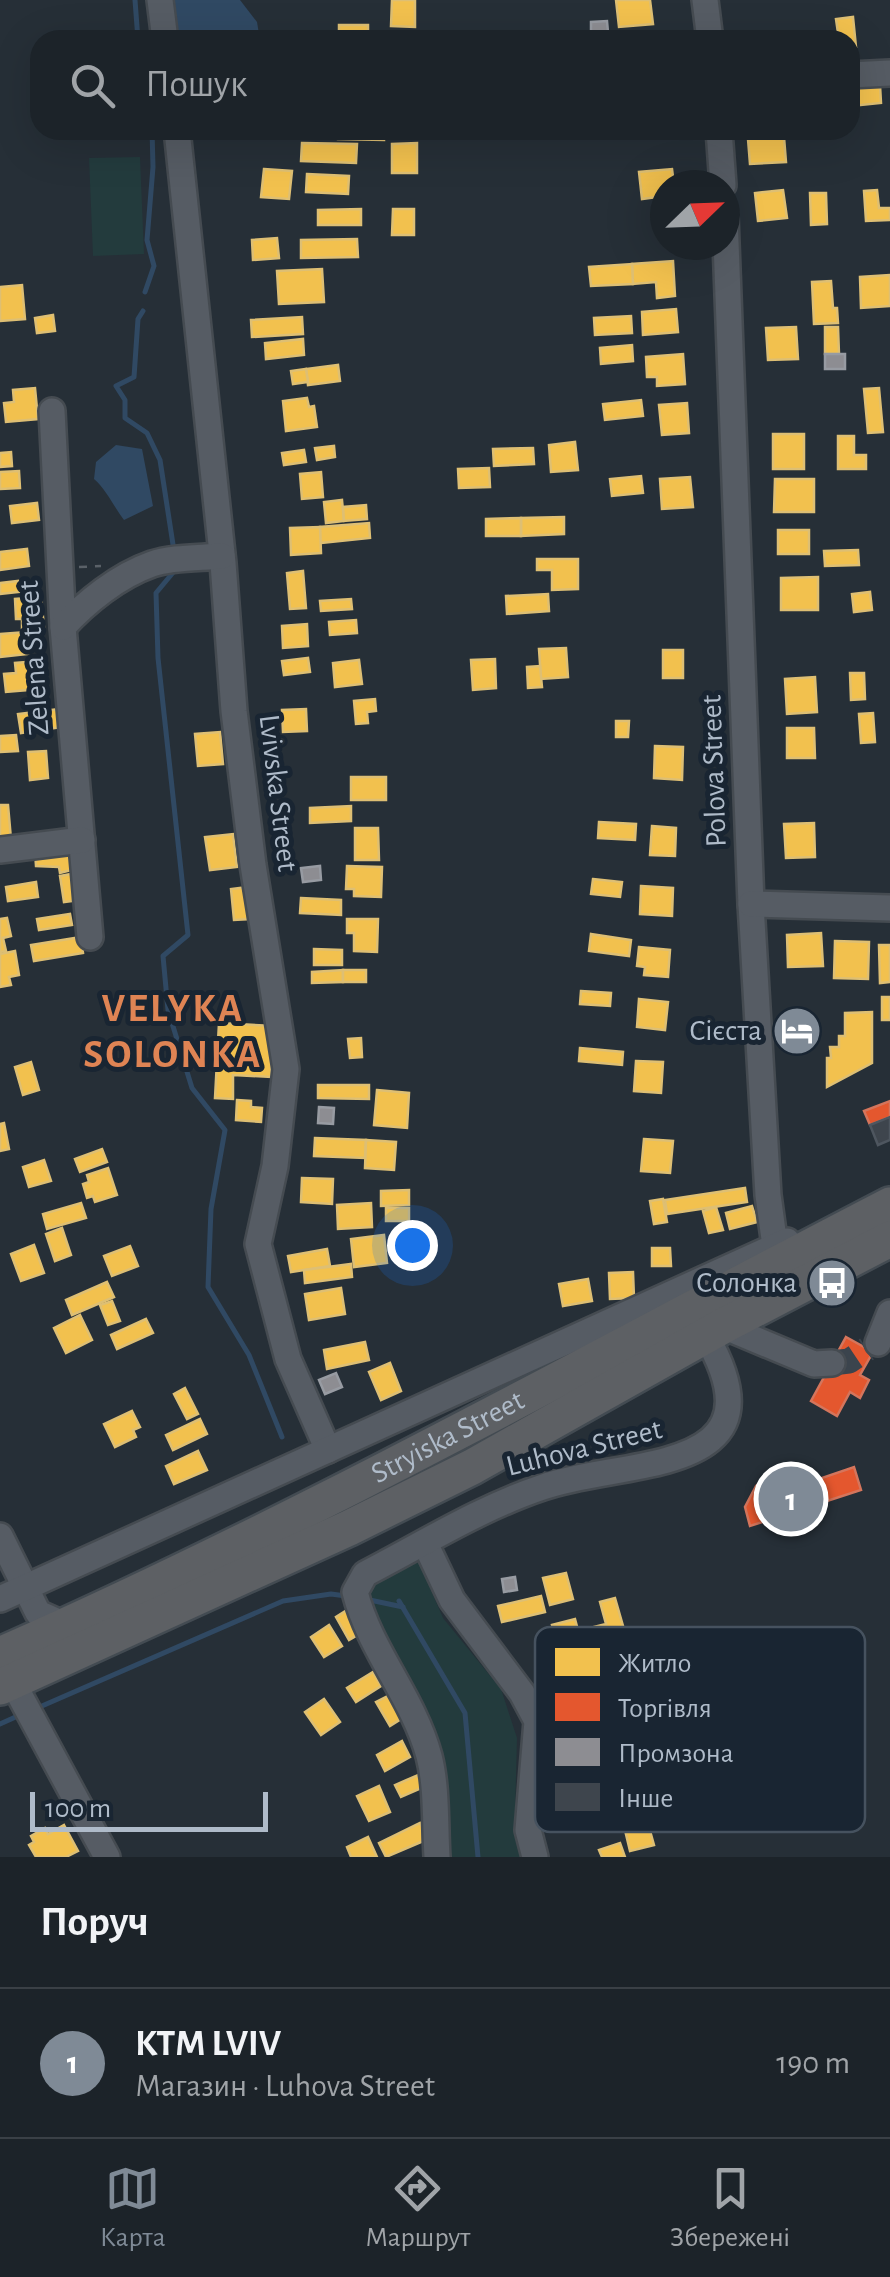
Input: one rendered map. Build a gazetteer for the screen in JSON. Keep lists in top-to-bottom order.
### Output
{
  "streets": {
    "highway": ["Stryiska Street"],
    "street": [
      "Zelena Street",
      "Polova Street",
      "Lvivska Street",
      "Luhova Street"
    ]
  },
  "crossings": [
    ["Stryiska Street", "Luhova Street"]
  ],
  "districts": ["VELYKA SOLONKA"],
  "places": {
    "hotel": ["Сієста"],
    "bus stop": ["Солонка"]
  },
  "legend": [
    "Житло",
    "Торгівля",
    "Промзона",
    "Інше"
  ],
  "scale_bar": "100 m",
  "north": "top right",
  "page": {
    "search": "Пошук",
    "pins": "1",
    "scale": "100 m",
    "heading": "Поруч",
    "list": [
      {
        "mark": "1",
        "name": "KTM LVIV",
        "note": "Магазин · Luhova Street",
        "value": "190 m"
      }
    ],
    "nav": ["Карта", "Маршрут", "Збережені"]
  }
}
